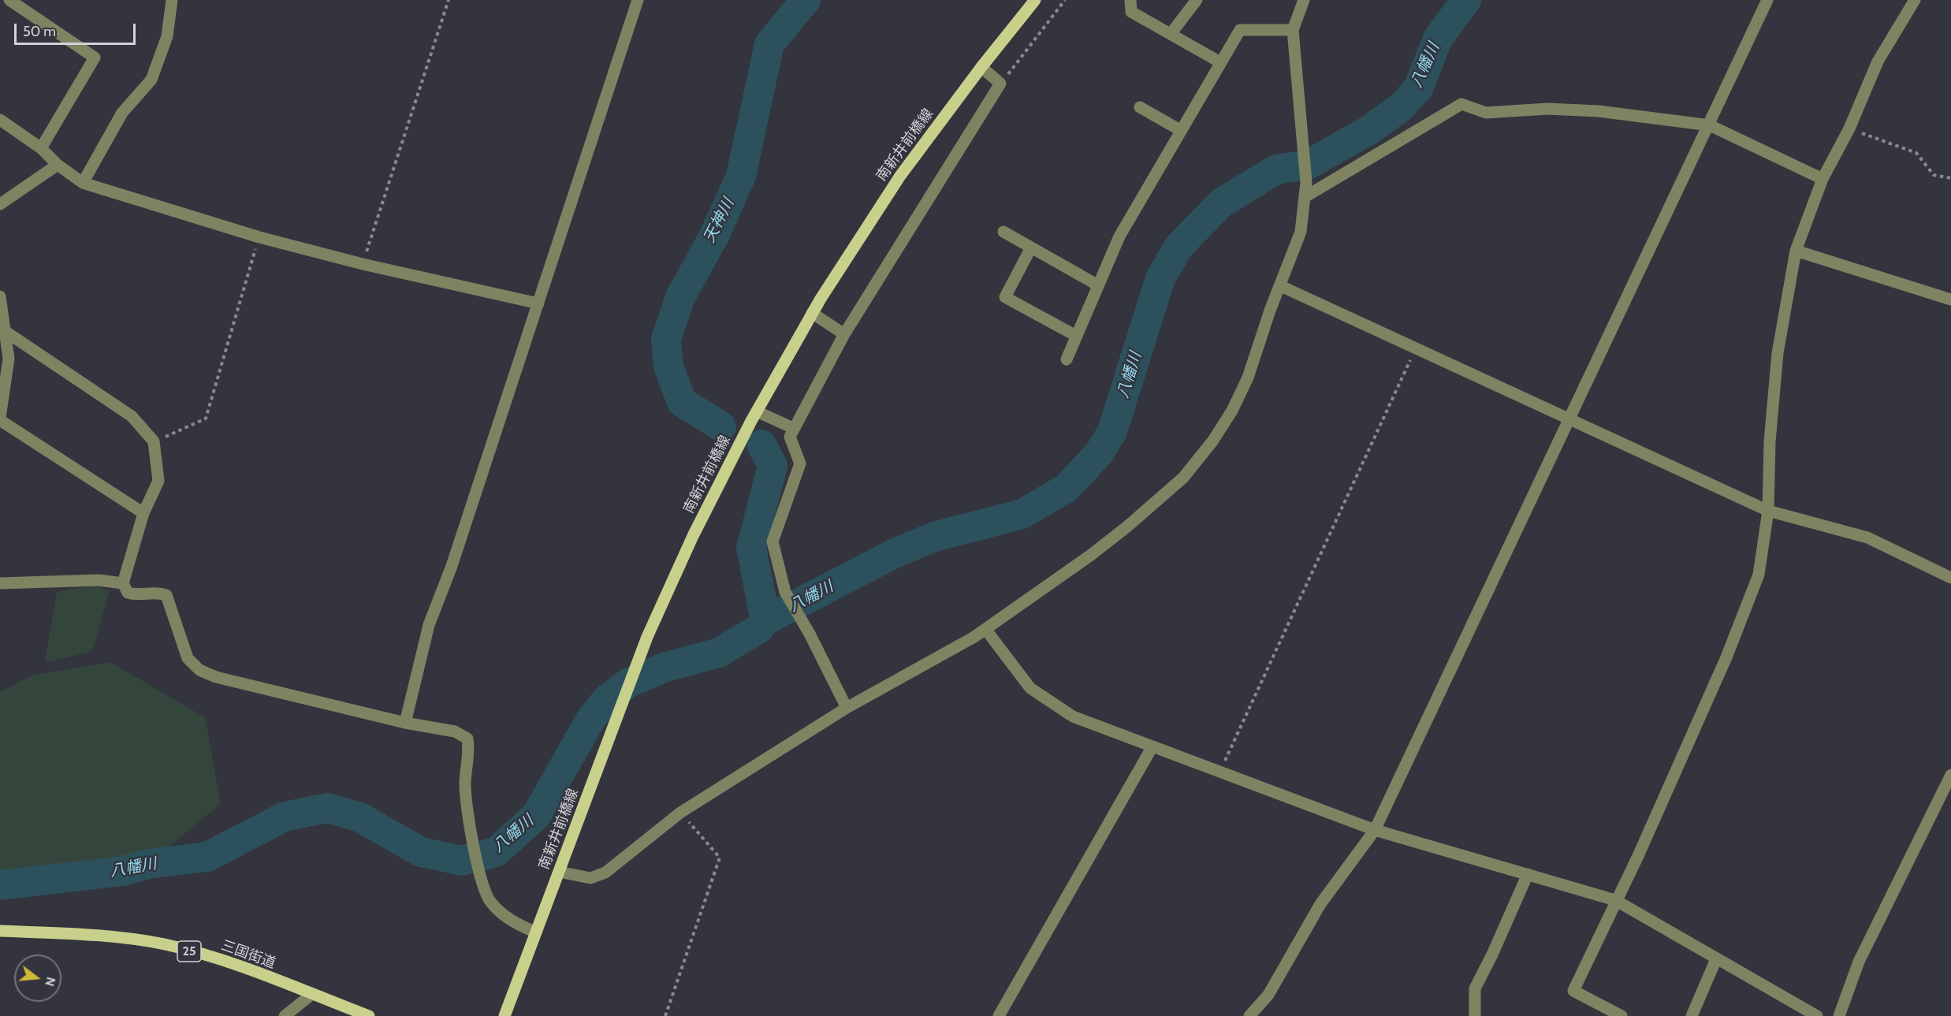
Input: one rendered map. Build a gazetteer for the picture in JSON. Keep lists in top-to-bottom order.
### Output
{
  "streets": {
    "main road": ["南新井前橋線", "25", "三国街道"]
  },
  "water": ["八幡川", "天神川"],
  "scale_bar": "50 m",
  "north": "right"
}
